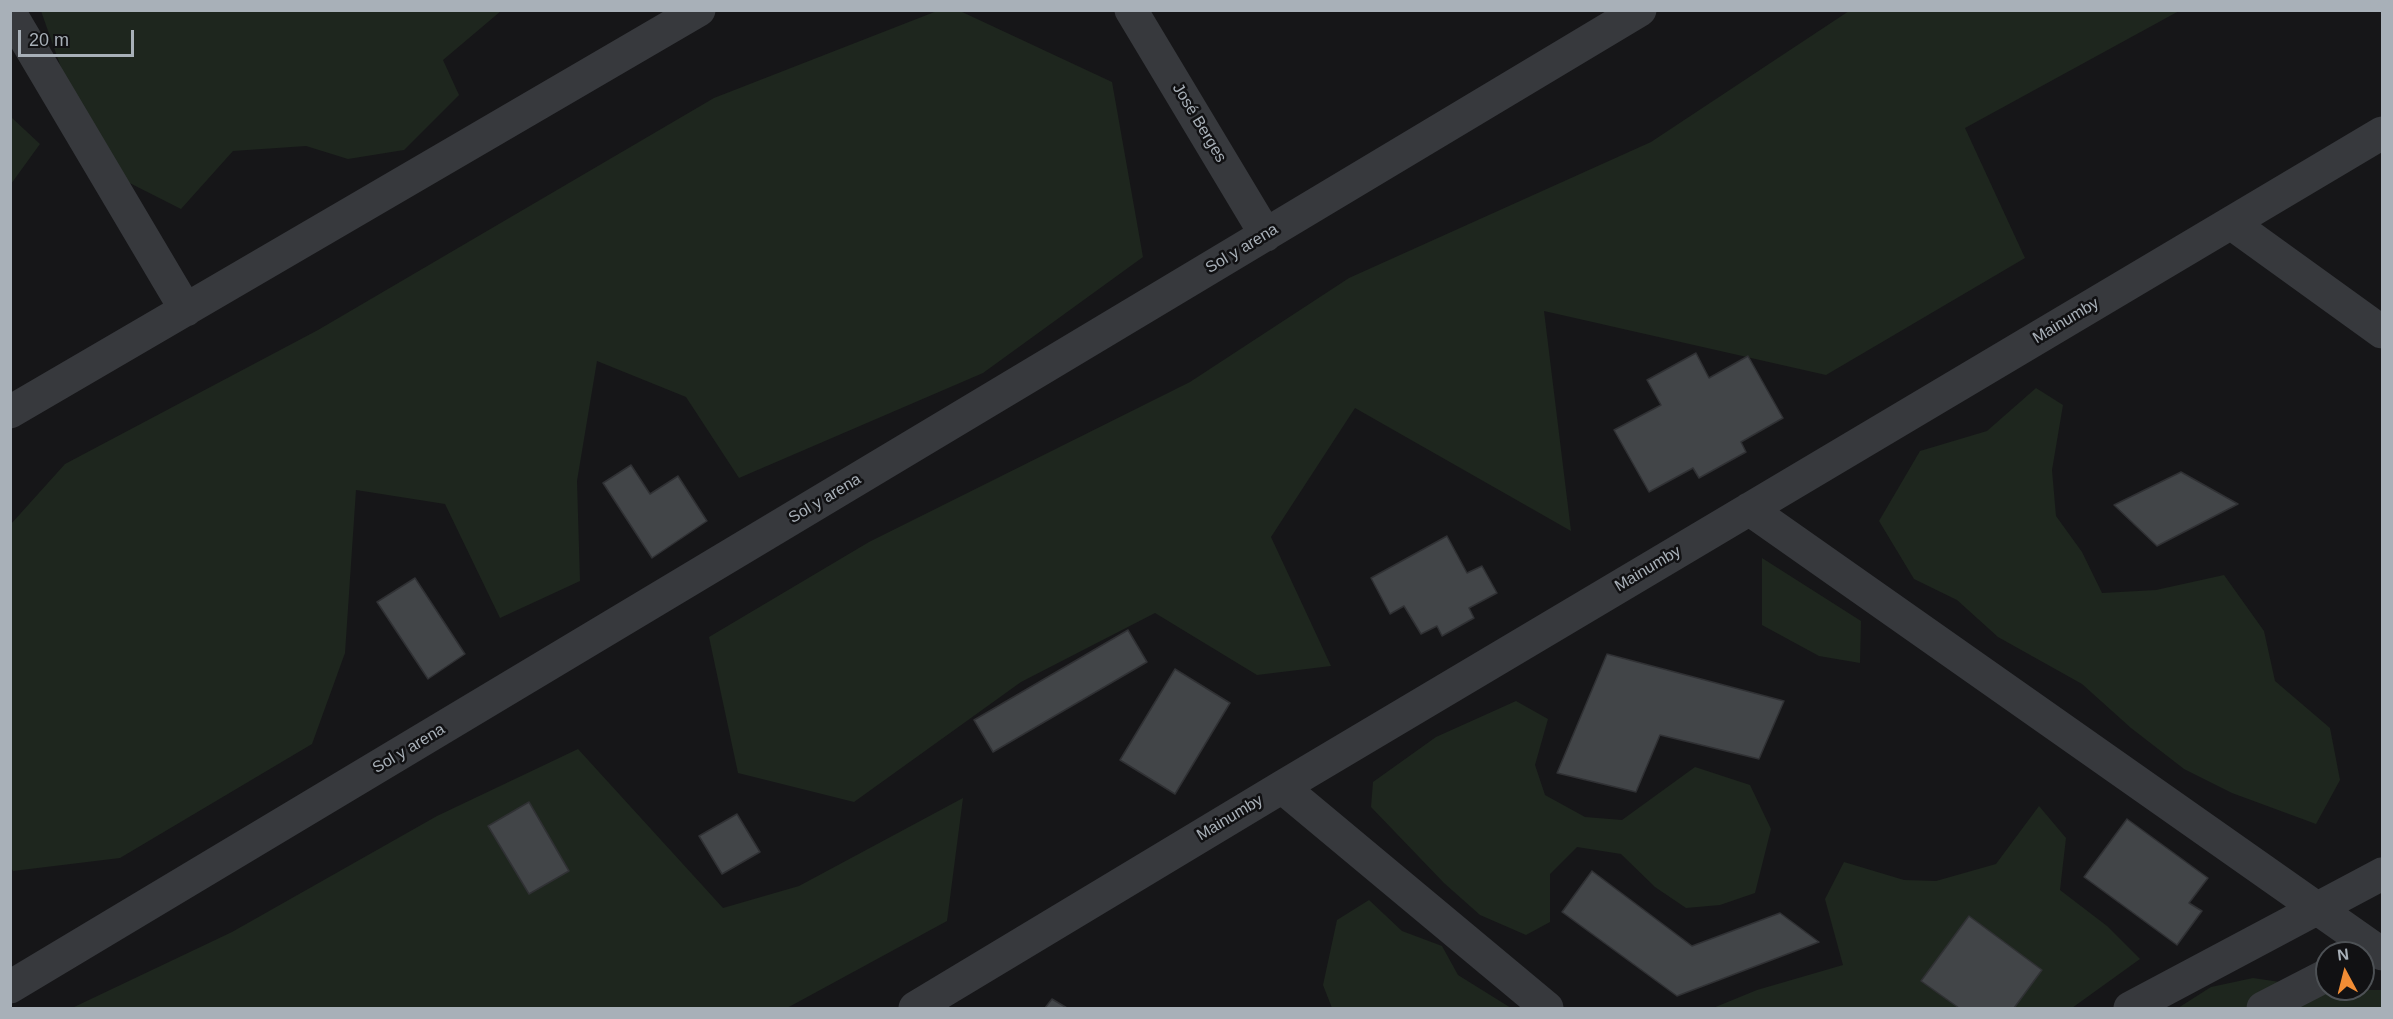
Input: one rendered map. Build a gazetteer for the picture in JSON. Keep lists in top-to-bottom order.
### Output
{
  "streets": {
    "street": ["José Berges", "Sol y arena", "Mainumby"]
  },
  "crossings": [
    ["José Berges", "Sol y arena"]
  ],
  "scale_bar": "20 m",
  "north": "top"
}
